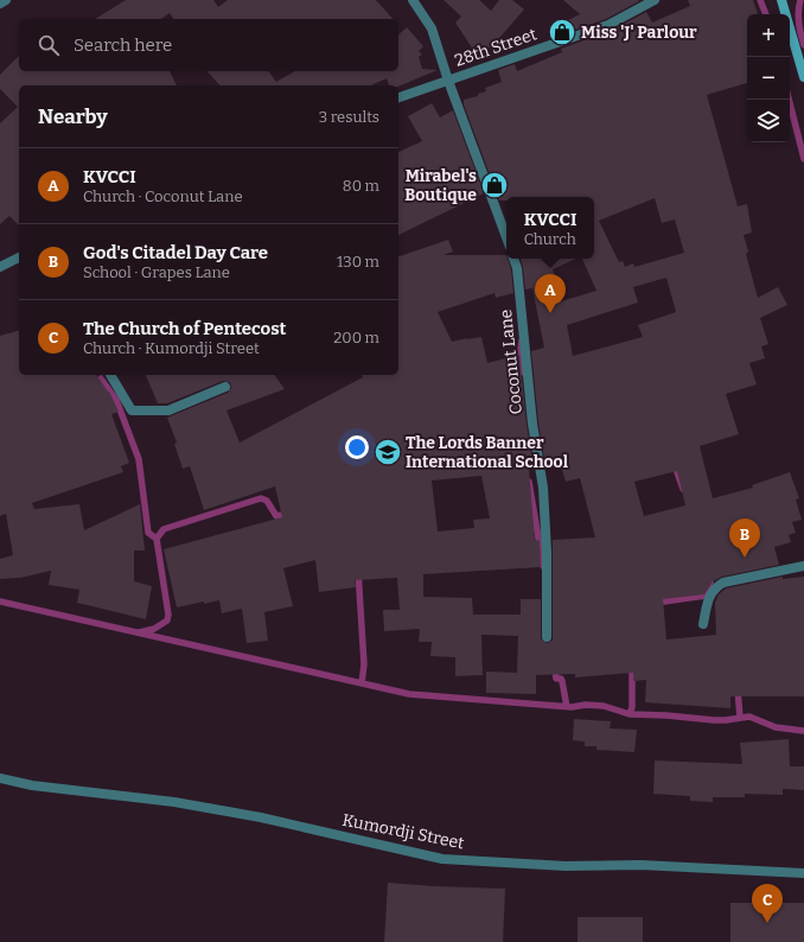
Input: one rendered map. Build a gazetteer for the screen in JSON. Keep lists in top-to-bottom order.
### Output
{
  "streets": {
    "street": ["28th Street", "Coconut Lane", "Kumordji Street"]
  },
  "places": {
    "shop": ["Miss 'J' Parlour", "Mirabel's Boutique"],
    "school or university": ["The Lords Banner International School"]
  },
  "page": {
    "map_buttons": ["+", "−"],
    "search": "Search here",
    "heading": ["Nearby", "3 results"],
    "list": [
      {
        "mark": "A",
        "name": "KVCCI",
        "note": "Church · Coconut Lane",
        "value": "80 m"
      },
      {
        "mark": "B",
        "name": "God's Citadel Day Care",
        "note": "School · Grapes Lane",
        "value": "130 m"
      },
      {
        "mark": "C",
        "name": "The Church of Pentecost",
        "note": "Church · Kumordji Street",
        "value": "200 m"
      }
    ],
    "popup": ["KVCCI", "Church"],
    "pins": ["A", "B", "C"]
  }
}
